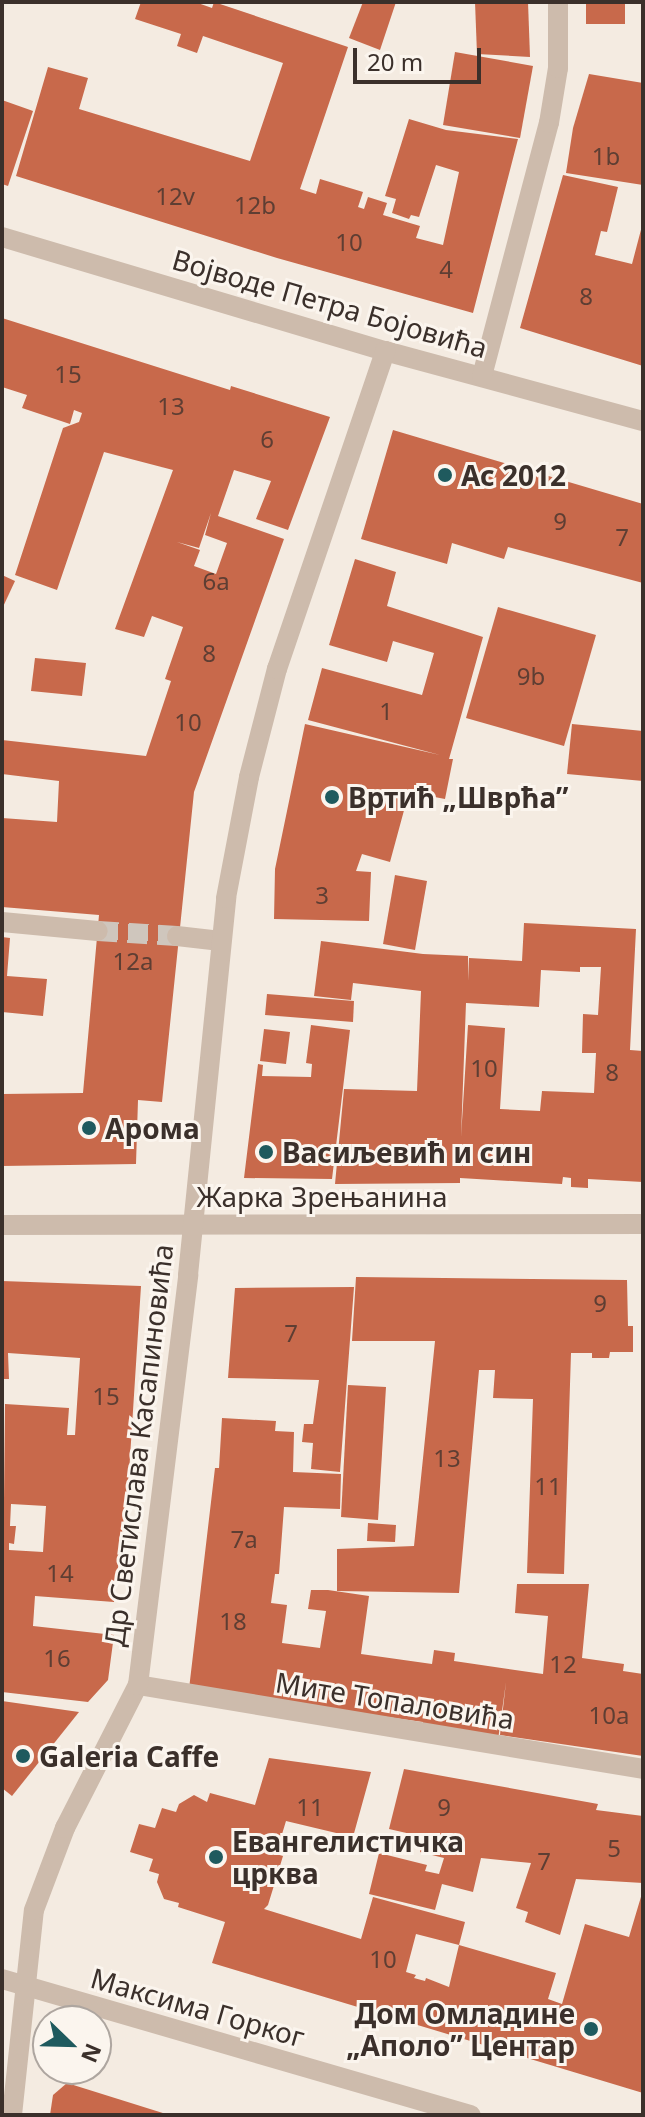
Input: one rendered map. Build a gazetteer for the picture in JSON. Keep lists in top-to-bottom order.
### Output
{
  "streets": {
    "street": [
      "Војводе Петра Бојовића",
      "Жарка Зрењанина",
      "Др Светислава Касапиновића",
      "Мите Топаловића",
      "Максима Горког"
    ]
  },
  "crossings": [
    ["Војводе Петра Бојовића", "Др Светислава Касапиновића"],
    ["Жарка Зрењанина", "Др Светислава Касапиновића"],
    ["Др Светислава Касапиновића", "Мите Топаловића"],
    ["Др Светислава Касапиновића", "Максима Горког"]
  ],
  "places": [
    "Ас 2012",
    "Вртић „Шврћа”",
    "Арома",
    "Васиљевић и син",
    "Galeria Caffe",
    "Евангелистичка црква",
    "Дом Омладине „Аполо” Центар"
  ],
  "house_numbers": [
    "1b",
    "12v",
    "12b",
    "10",
    "4",
    "8",
    "15",
    "13",
    "6",
    "9",
    "7",
    "6a",
    "8",
    "9b",
    "1",
    "10",
    "3",
    "12a",
    "10",
    "8",
    "9",
    "7",
    "15",
    "13",
    "11",
    "7a",
    "14",
    "18",
    "16",
    "12",
    "10a",
    "11",
    "9",
    "5",
    "7",
    "10"
  ],
  "scale_bar": "20 m",
  "north": "bottom right"
}
